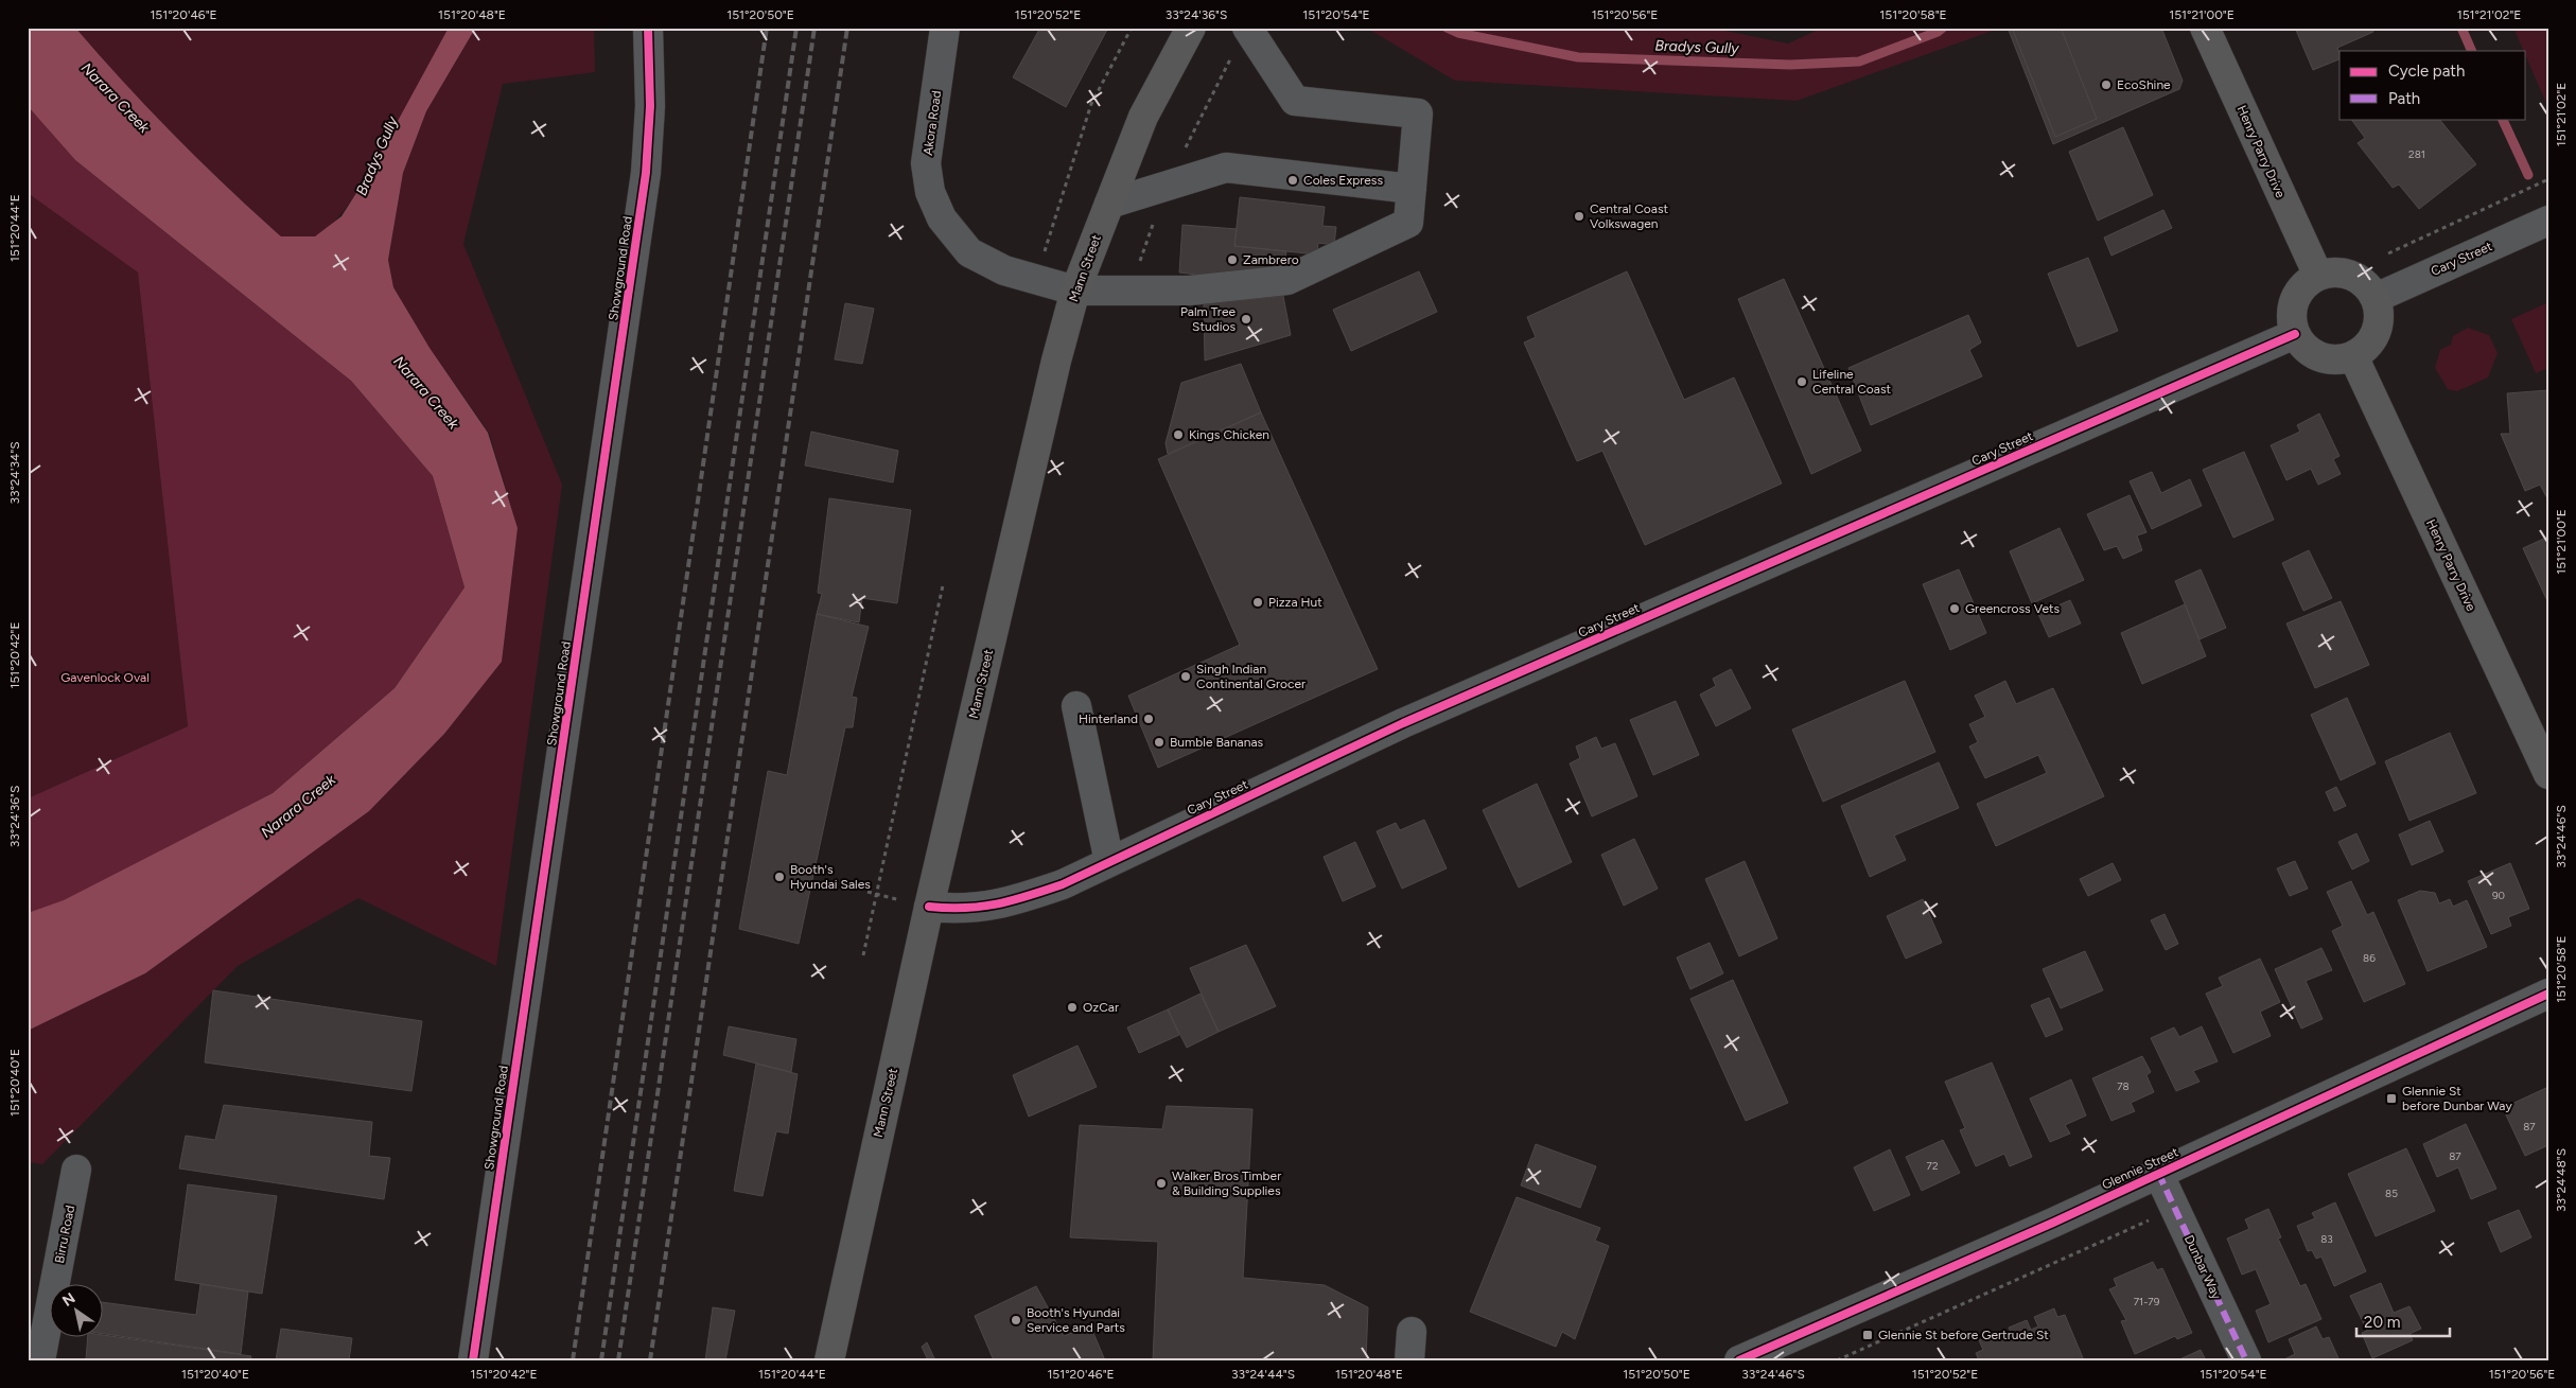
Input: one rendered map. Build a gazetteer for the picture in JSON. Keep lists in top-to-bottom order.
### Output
{
  "streets": {
    "main road": ["Henry Parry Drive", "Mann Street"],
    "street": [
      "Akora Road",
      "Cary Street",
      "Showground Road",
      "Glennie Street",
      "Birru Road",
      "Dunbar Way"
    ]
  },
  "crossings": [
    ["Akora Road", "Mann Street"],
    ["Henry Parry Drive", "Cary Street"],
    ["Cary Street", "Mann Street"],
    ["Glennie Street", "Dunbar Way"]
  ],
  "water": ["Bradys Gully", "Narara Creek"],
  "parks": ["Gavenlock Oval"],
  "places": {
    "other": [
      "EcoShine",
      "Coles Express",
      "Central Coast Volkswagen",
      "Zambrero",
      "Palm Tree Studios",
      "Lifeline Central Coast",
      "Kings Chicken",
      "Pizza Hut",
      "Greencross Vets",
      "Singh Indian Continental Grocer",
      "Hinterland",
      "Bumble Bananas",
      "Booth's Hyundai Sales",
      "OzCar",
      "Walker Bros Timber & Building Supplies",
      "Booth's Hyundai Service and Parts"
    ],
    "transit": ["Glennie St before Dunbar Way", "Glennie St before Gertrude St"]
  },
  "house_numbers": [
    "281",
    "90",
    "86",
    "78",
    "87",
    "87",
    "72",
    "85",
    "83",
    "71-79"
  ],
  "legend": ["Cycle path", "Path"],
  "scale_bar": "20 m",
  "north": "top left",
  "coordinates": [
    "151°20'46\"E",
    "151°20'48\"E",
    "151°20'50\"E",
    "151°20'52\"E",
    "33°24'36\"S",
    "151°20'54\"E",
    "151°20'56\"E",
    "151°20'58\"E",
    "151°21'00\"E",
    "151°21'02\"E",
    "151°20'44\"E",
    "33°24'34\"S",
    "151°20'42\"E",
    "33°24'46\"S",
    "151°20'40\"E",
    "33°24'48\"S",
    "33°24'44\"S"
  ]
}
